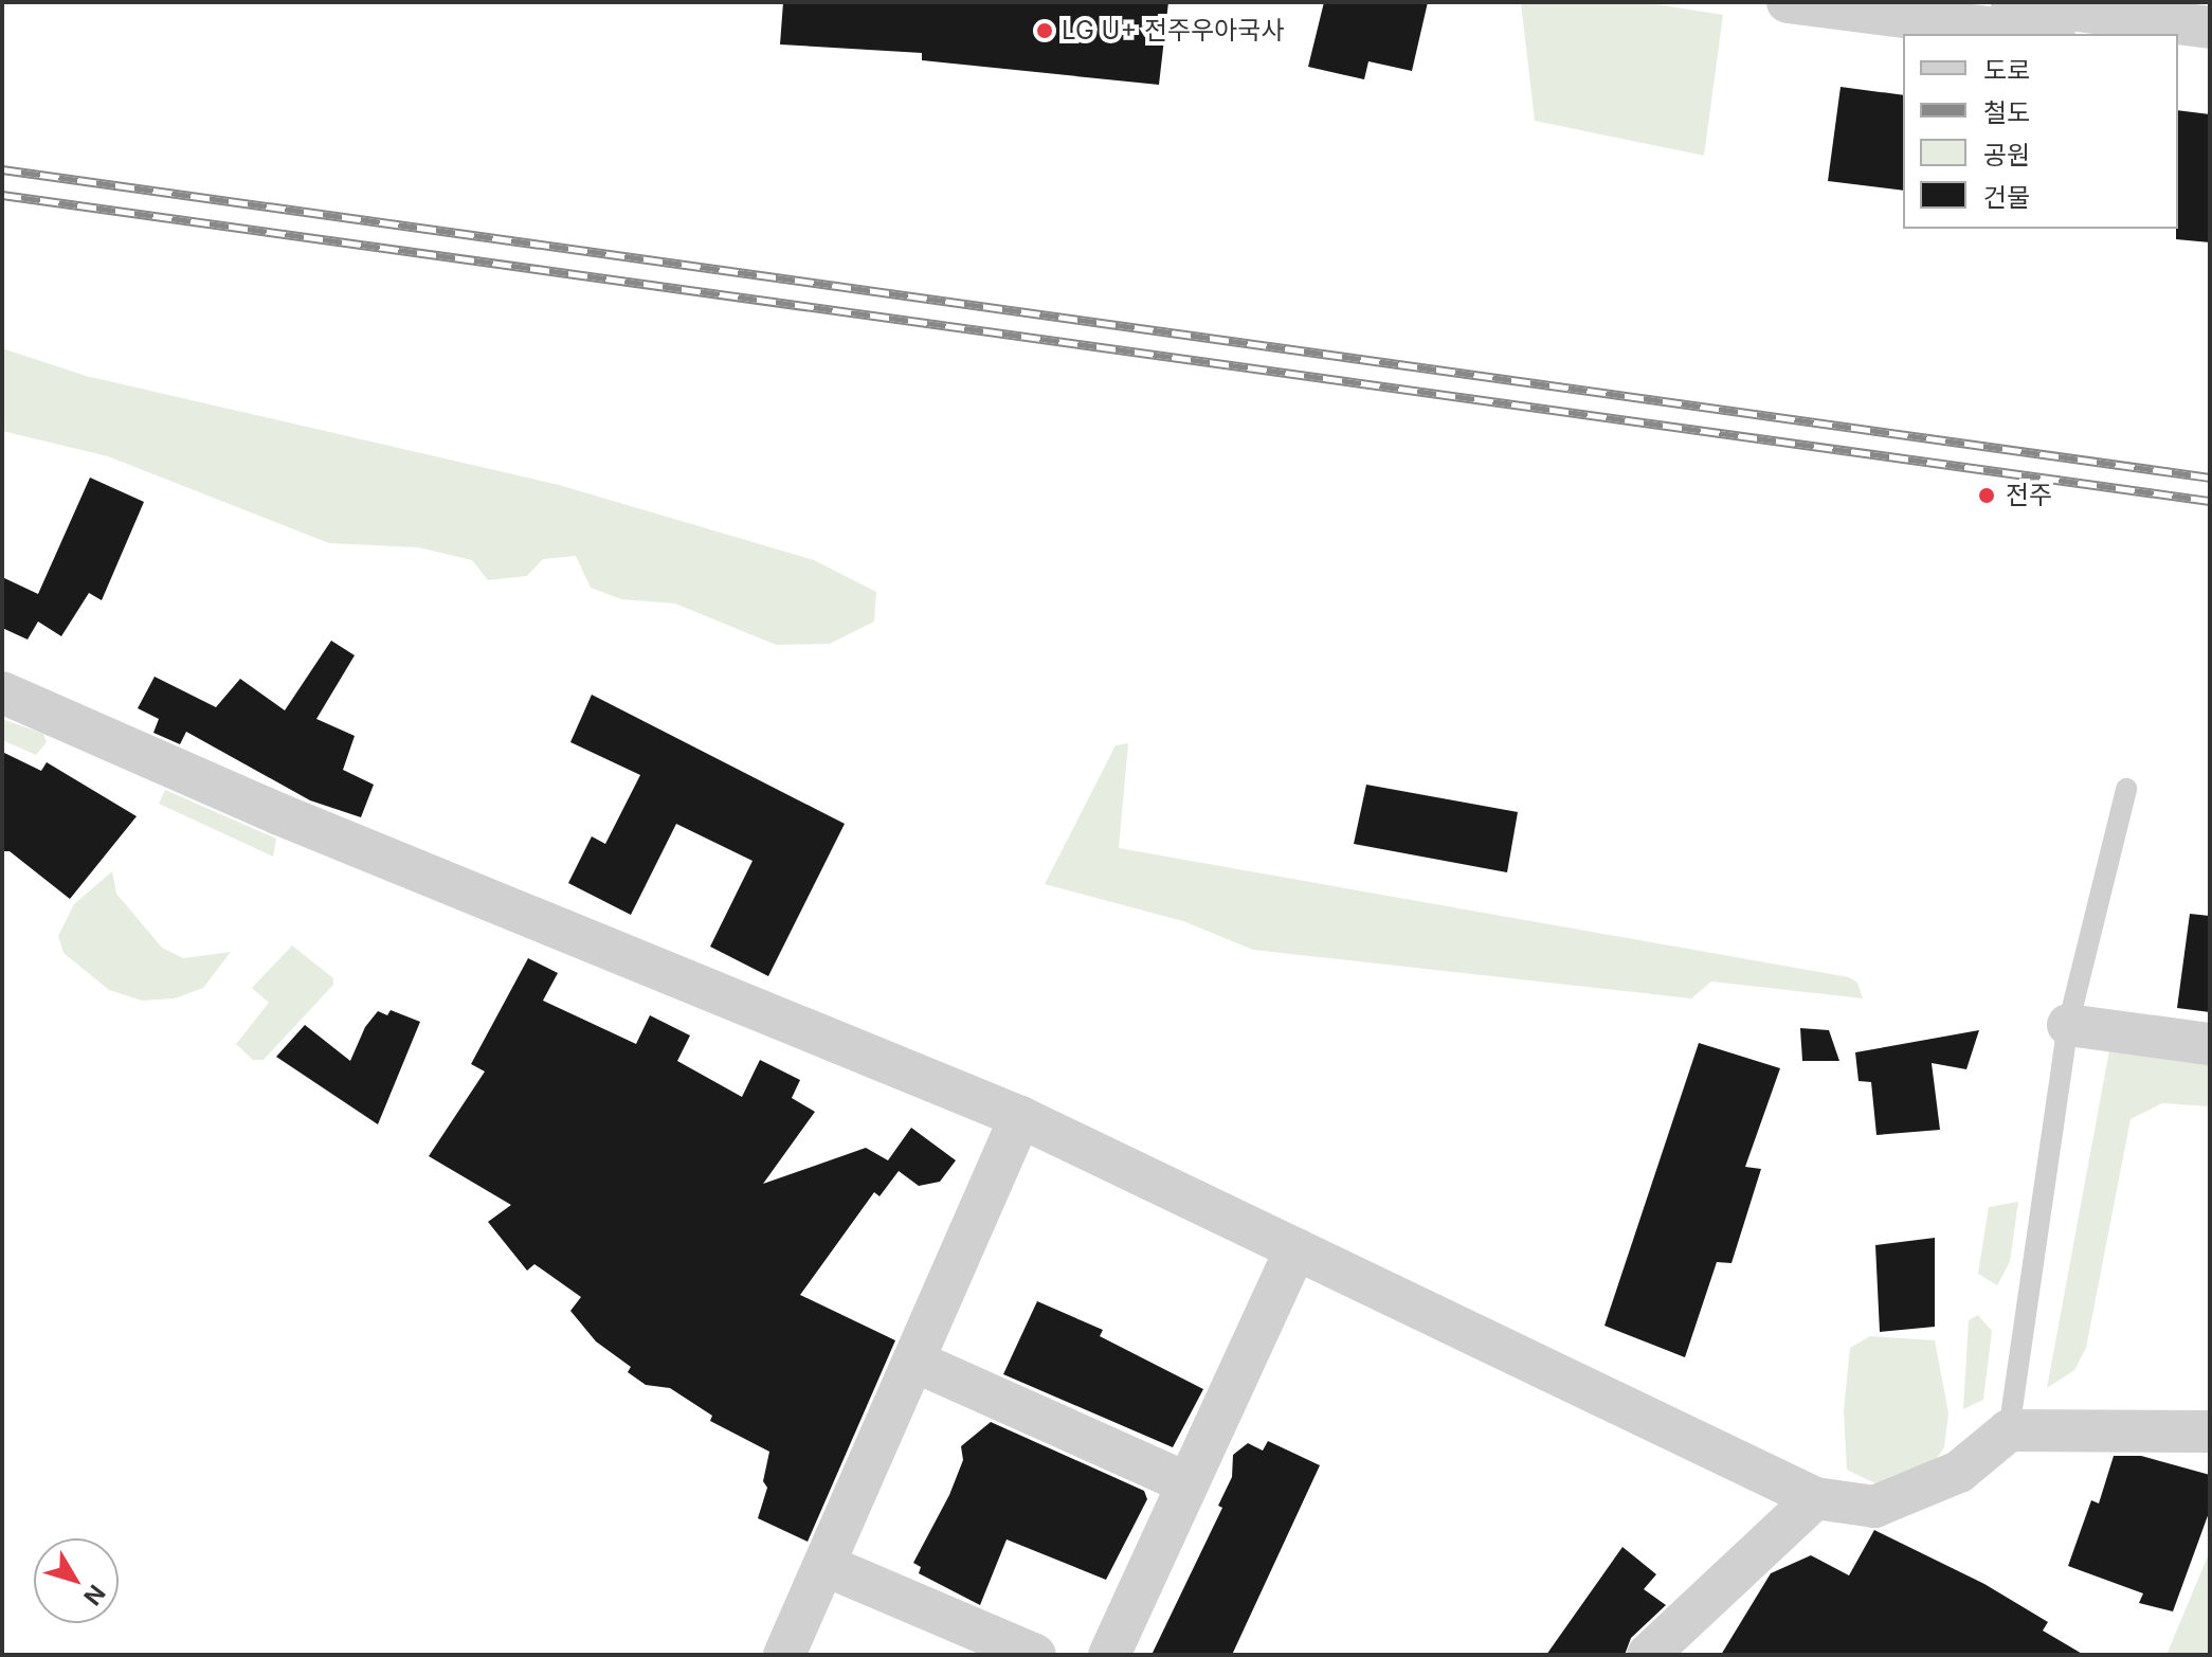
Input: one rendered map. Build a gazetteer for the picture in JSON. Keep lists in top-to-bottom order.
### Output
{
  "places": ["LG U+ 전주우아국사", "전주"],
  "legend": [
    "도로",
    "철도",
    "공원",
    "건물"
  ],
  "north": "bottom right"
}
